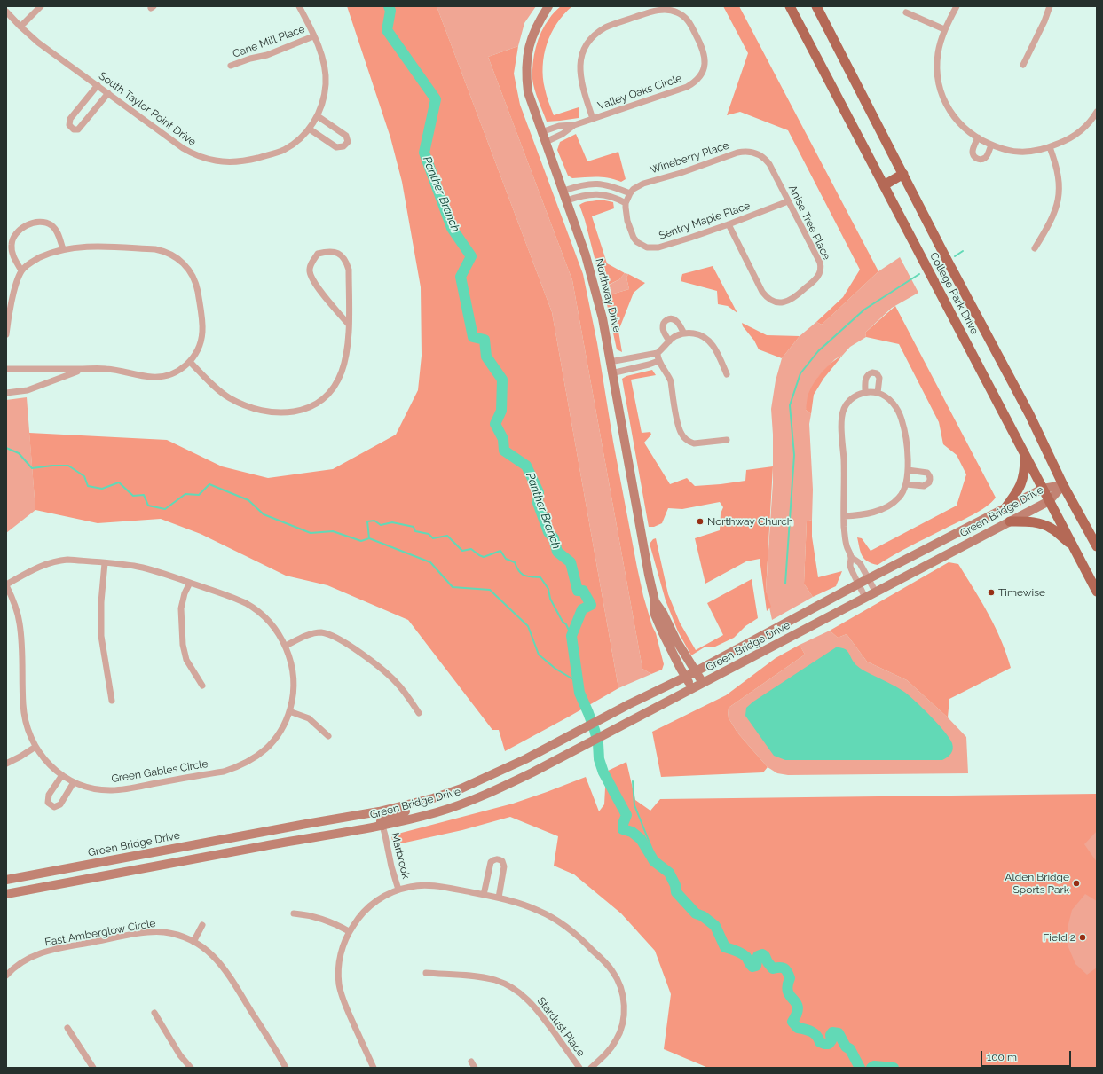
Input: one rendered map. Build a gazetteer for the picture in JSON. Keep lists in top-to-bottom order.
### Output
{
  "streets": {
    "main road": ["College Park Drive", "Northway Drive", "Green Bridge Drive"],
    "street": [
      "Cane Mill Place",
      "Valley Oaks Circle",
      "South Taylor Point Drive",
      "Wineberry Place",
      "Sentry Maple Place",
      "Anise Tree Place",
      "Green Gables Circle",
      "Marbrook",
      "East Amberglow Circle",
      "Stardust Place"
    ]
  },
  "crossings": [
    ["Cane Mill Place", "South Taylor Point Drive"],
    ["Valley Oaks Circle", "Northway Drive"],
    ["Wineberry Place", "Anise Tree Place"],
    ["Sentry Maple Place", "Anise Tree Place"],
    ["College Park Drive", "Green Bridge Drive"],
    ["Northway Drive", "Green Bridge Drive"],
    ["Green Bridge Drive", "Marbrook"]
  ],
  "water": ["Panther Branch"],
  "places": [
    "Northway Church",
    "Timewise",
    "Alden Bridge Sports Park",
    "Field 2"
  ],
  "scale_bar": "100 m"
}
